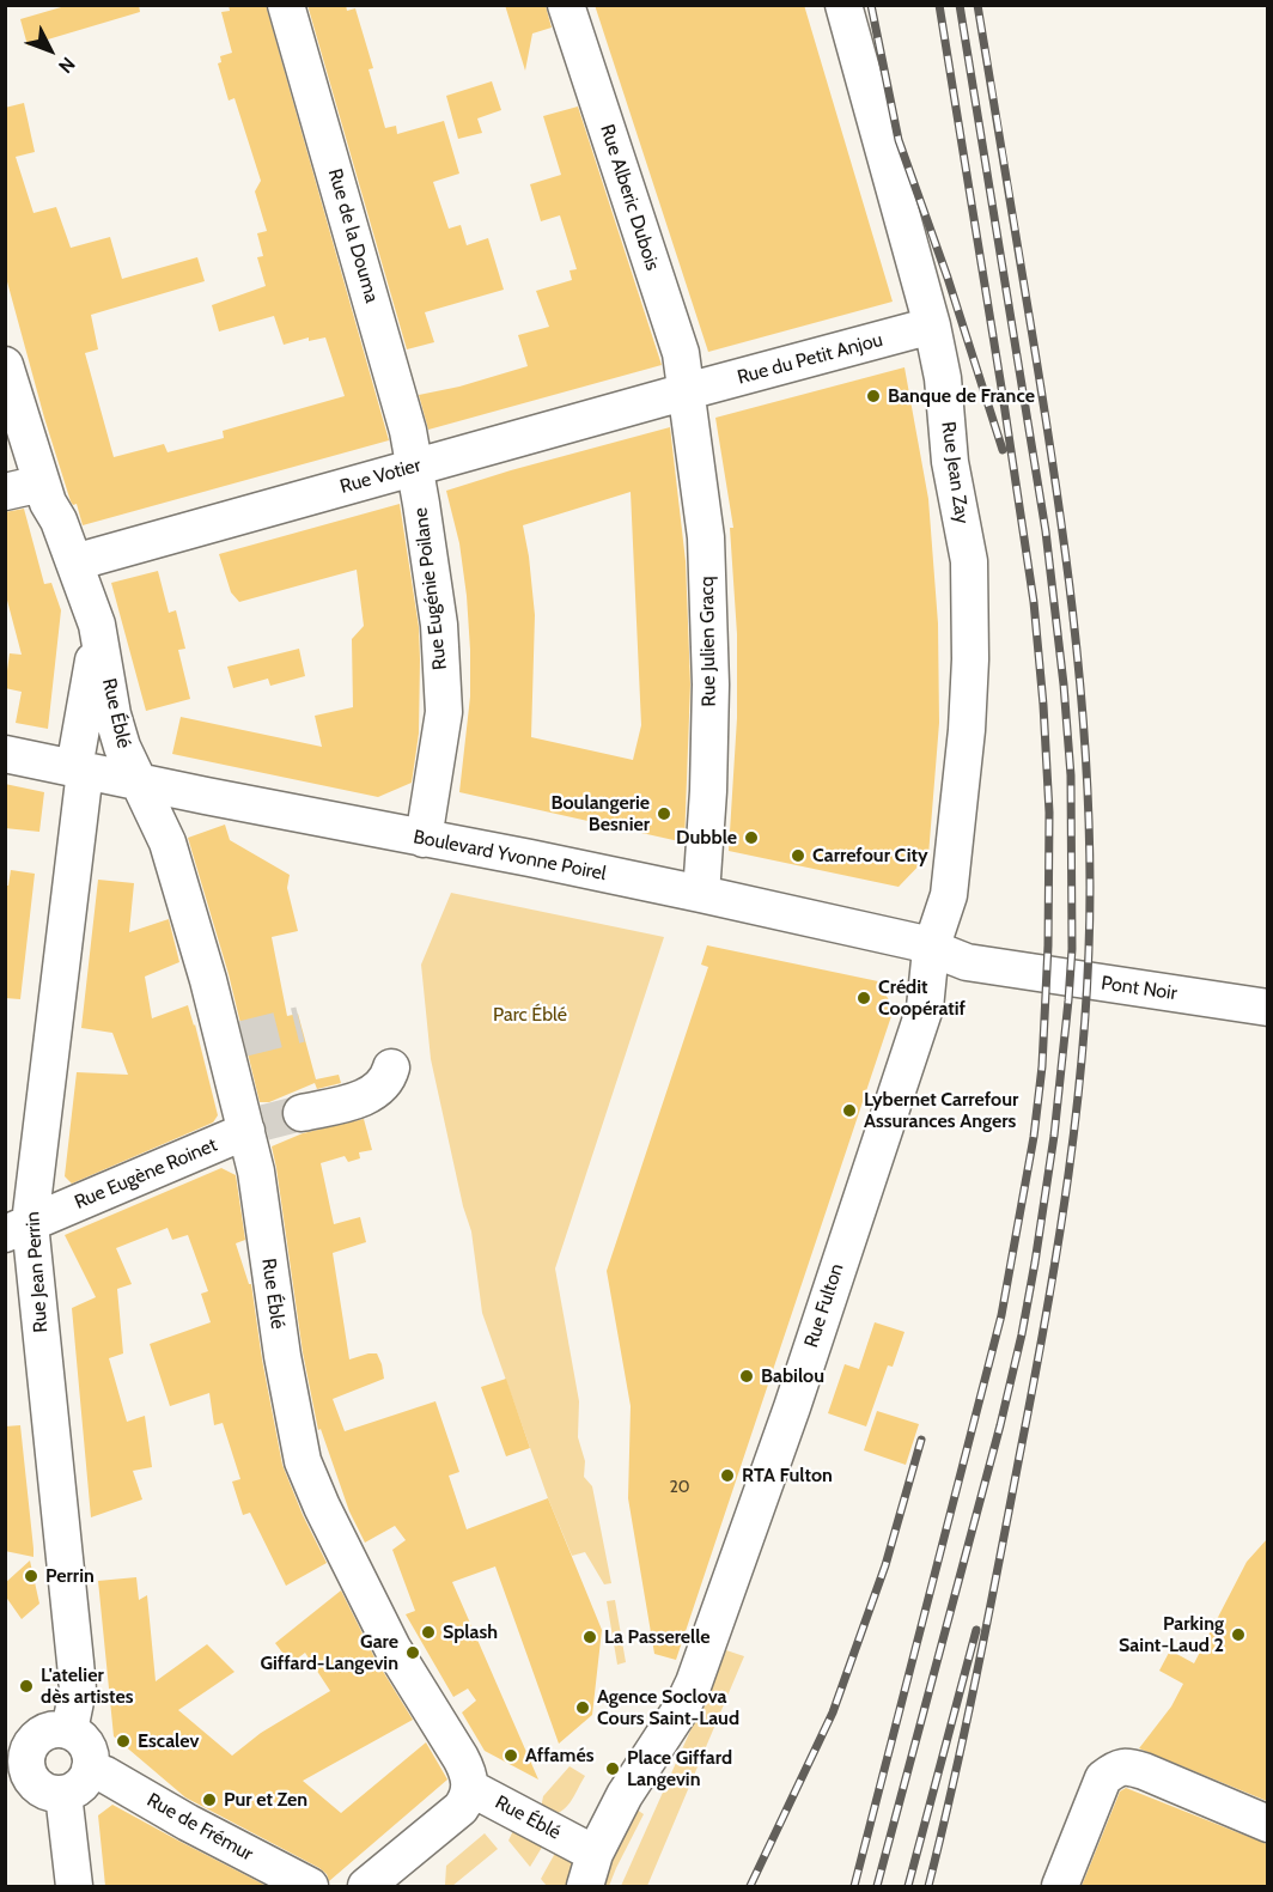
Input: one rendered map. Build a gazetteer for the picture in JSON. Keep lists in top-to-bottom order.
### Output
{
  "streets": {
    "street": [
      "Rue Alberic Dubois",
      "Rue de la Douma",
      "Rue du Petit Anjou",
      "Rue Jean Zay",
      "Rue Votier",
      "Rue Eugénie Poilane",
      "Rue Julien Gracq",
      "Rue Éblé",
      "Boulevard Yvonne Poirel",
      "Pont Noir",
      "Rue Eugène Roinet",
      "Rue Jean Perrin",
      "Rue Fulton",
      "Rue de Frémur"
    ]
  },
  "crossings": [
    ["Rue Alberic Dubois", "Rue du Petit Anjou"],
    ["Rue Alberic Dubois", "Rue Votier"],
    ["Rue Alberic Dubois", "Rue Julien Gracq"],
    ["Rue de la Douma", "Rue Votier"],
    ["Rue de la Douma", "Rue Eugénie Poilane"],
    ["Rue du Petit Anjou", "Rue Jean Zay"],
    ["Rue du Petit Anjou", "Rue Votier"],
    ["Rue du Petit Anjou", "Rue Julien Gracq"],
    ["Rue Jean Zay", "Boulevard Yvonne Poirel"],
    ["Rue Jean Zay", "Rue Fulton"],
    ["Rue Votier", "Rue Eugénie Poilane"],
    ["Rue Votier", "Rue Julien Gracq"],
    ["Rue Votier", "Rue Éblé"],
    ["Rue Eugénie Poilane", "Boulevard Yvonne Poirel"],
    ["Rue Julien Gracq", "Boulevard Yvonne Poirel"],
    ["Rue Éblé", "Boulevard Yvonne Poirel"],
    ["Rue Éblé", "Rue Eugène Roinet"],
    ["Rue Éblé", "Rue Jean Perrin"],
    ["Rue Éblé", "Rue Fulton"],
    ["Boulevard Yvonne Poirel", "Pont Noir"],
    ["Boulevard Yvonne Poirel", "Rue Jean Perrin"],
    ["Boulevard Yvonne Poirel", "Rue Fulton"],
    ["Rue Eugène Roinet", "Rue Jean Perrin"],
    ["Rue Jean Perrin", "Rue de Frémur"]
  ],
  "parks": ["Parc Éblé"],
  "places": [
    "Banque de France",
    "Boulangerie Besnier",
    "Dubble",
    "Carrefour City",
    "Crédit Coopératif",
    "Lybernet Carrefour Assurances Angers",
    "Babilou",
    "RTA Fulton",
    "Perrin",
    "Splash",
    "Parking Saint-Laud 2",
    "La Passerelle",
    "Gare Giffard-Langevin",
    "L'atelier dès artistes",
    "Agence Soclova Cours Saint-Laud",
    "Escalev",
    "Affamés",
    "Place Giffard Langevin",
    "Pur et Zen"
  ],
  "house_numbers": ["20"],
  "north": "bottom right"
}
